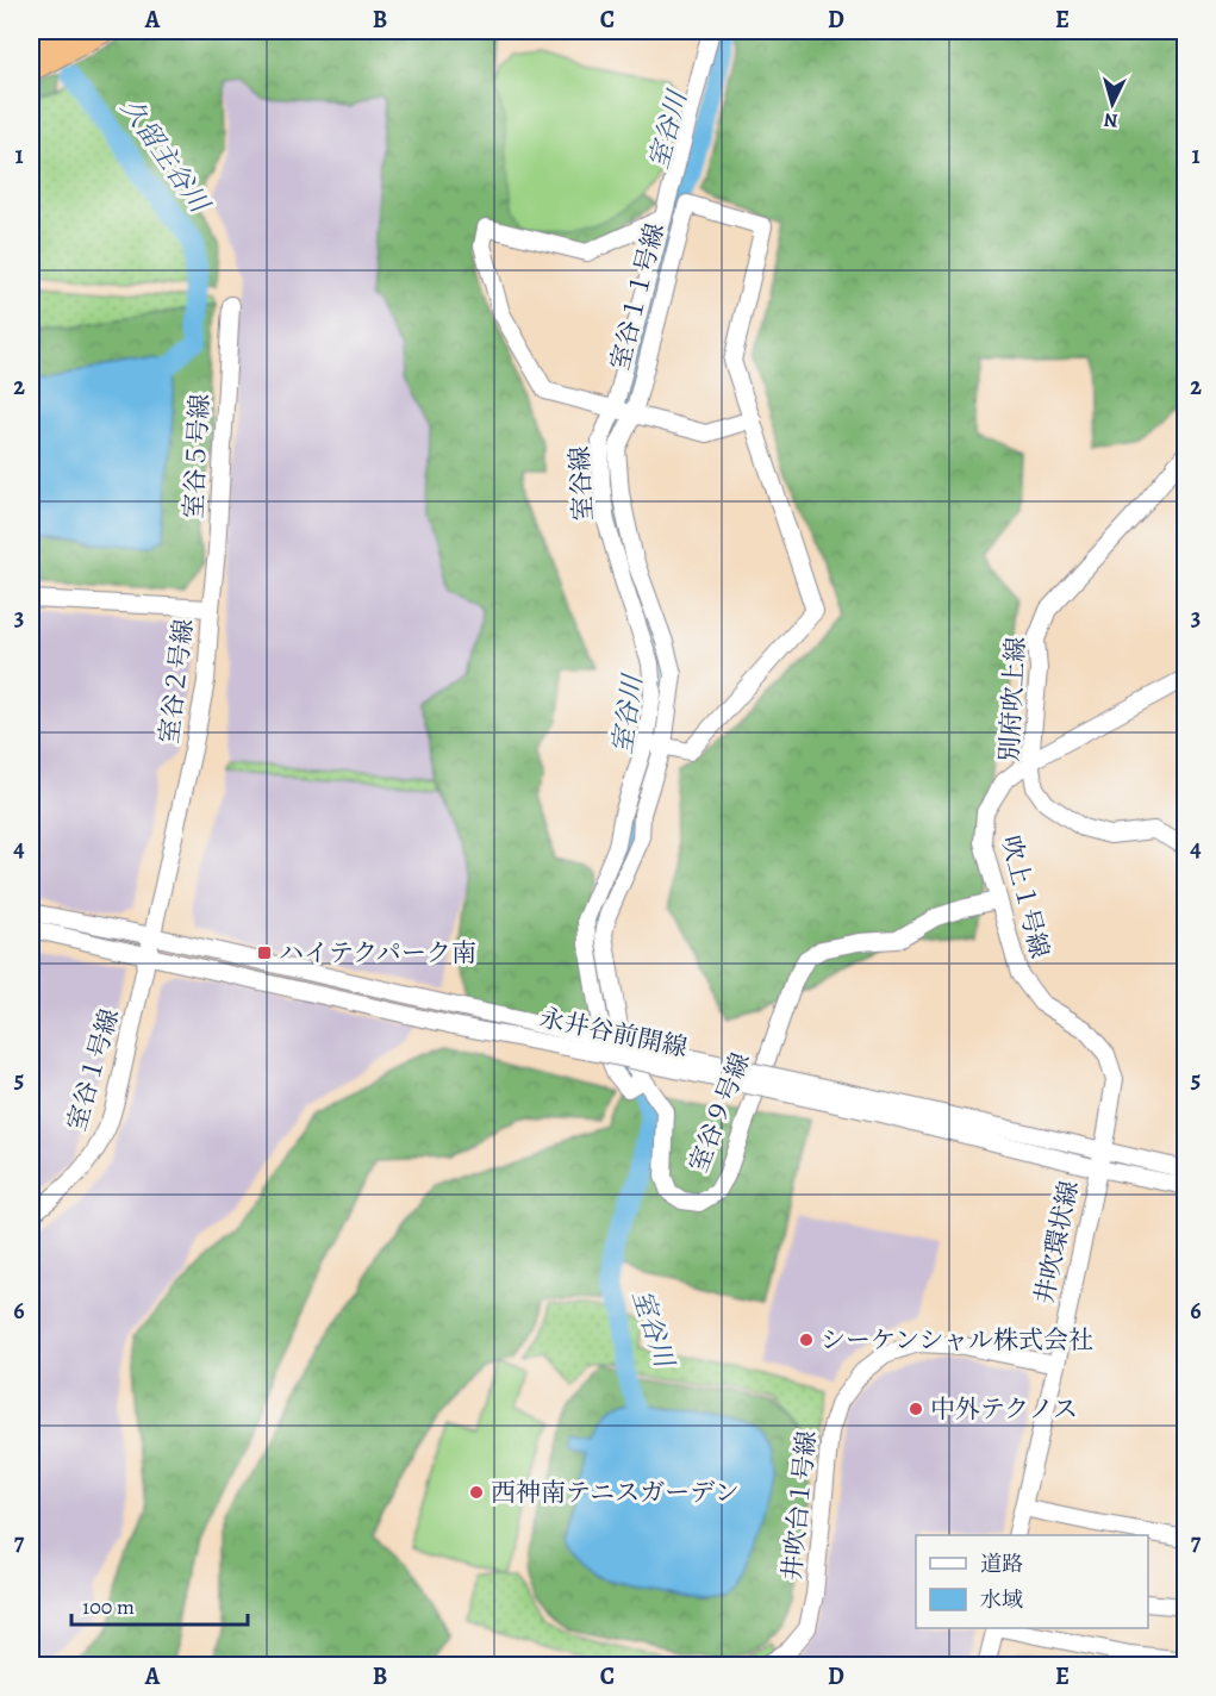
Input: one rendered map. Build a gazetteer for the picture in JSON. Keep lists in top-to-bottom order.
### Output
{
  "streets": {
    "street": [
      "室谷１１号線",
      "室谷５号線",
      "室谷線",
      "室谷２号線",
      "別府吹上線",
      "吹上１号線",
      "永井谷前開線",
      "室谷１号線",
      "室谷９号線",
      "井吹環状線",
      "井吹台１号線"
    ]
  },
  "crossings": [
    ["室谷１１号線", "室谷９号線"],
    ["室谷５号線", "室谷２号線"],
    ["室谷線", "室谷９号線"],
    ["室谷２号線", "永井谷前開線"],
    ["室谷２号線", "室谷１号線"],
    ["別府吹上線", "吹上１号線"],
    ["吹上１号線", "永井谷前開線"],
    ["吹上１号線", "室谷９号線"],
    ["吹上１号線", "井吹環状線"],
    ["永井谷前開線", "室谷１号線"],
    ["永井谷前開線", "井吹環状線"],
    ["井吹環状線", "井吹台１号線"]
  ],
  "water": ["室谷川", "久留主谷川"],
  "places": {
    "transit": ["ハイテクパーク南"],
    "other": ["シーケンシャル株式会社", "中外テクノス", "西神南テニスガーデン"]
  },
  "legend": ["道路", "水域"],
  "scale_bar": "100 m",
  "north": "bottom",
  "grid": {
    "columns": [
      "A",
      "B",
      "C",
      "D",
      "E"
    ],
    "rows": [
      "1",
      "2",
      "3",
      "4",
      "5",
      "6",
      "7"
    ]
  }
}
